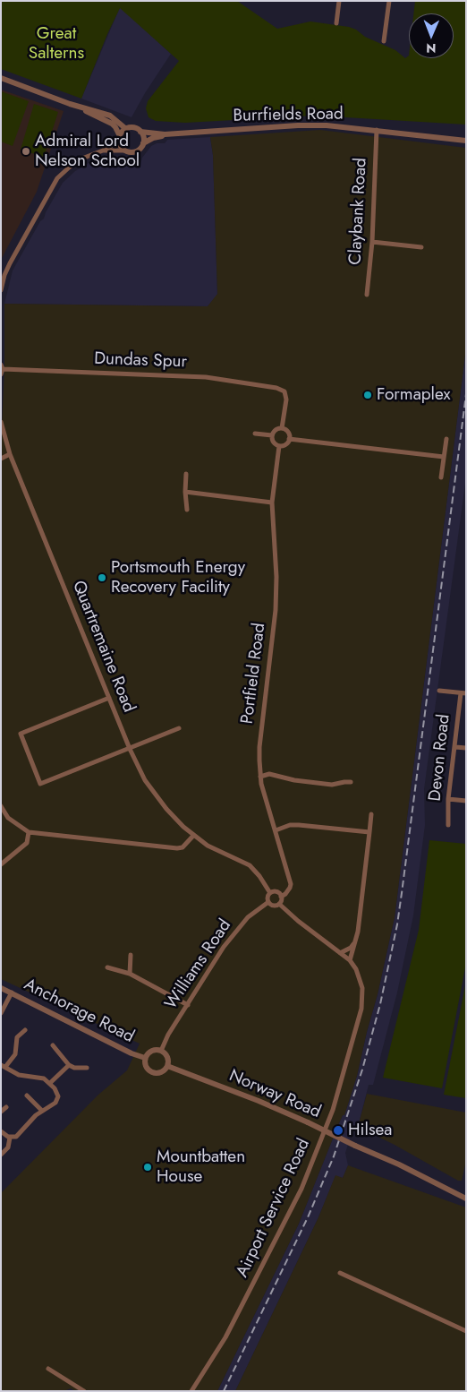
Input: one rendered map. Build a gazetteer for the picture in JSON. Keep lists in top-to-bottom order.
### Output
{
  "streets": {
    "street": [
      "Burrfields Road",
      "Claybank Road",
      "Dundas Spur",
      "Quartremaine Road",
      "Portfield Road",
      "Devon Road",
      "Williams Road",
      "Anchorage Road",
      "Norway Road",
      "Airport Service Road"
    ]
  },
  "crossings": [
    ["Burrfields Road", "Claybank Road"],
    ["Dundas Spur", "Portfield Road"],
    ["Portfield Road", "Williams Road"],
    ["Portfield Road", "Airport Service Road"],
    ["Williams Road", "Anchorage Road"],
    ["Williams Road", "Norway Road"],
    ["Williams Road", "Airport Service Road"],
    ["Anchorage Road", "Norway Road"]
  ],
  "parks": ["Great Salterns"],
  "places": [
    "Admiral Lord Nelson School",
    "Formaplex",
    "Portsmouth Energy Recovery Facility",
    "Hilsea",
    "Mountbatten House"
  ],
  "north": "bottom"
}
